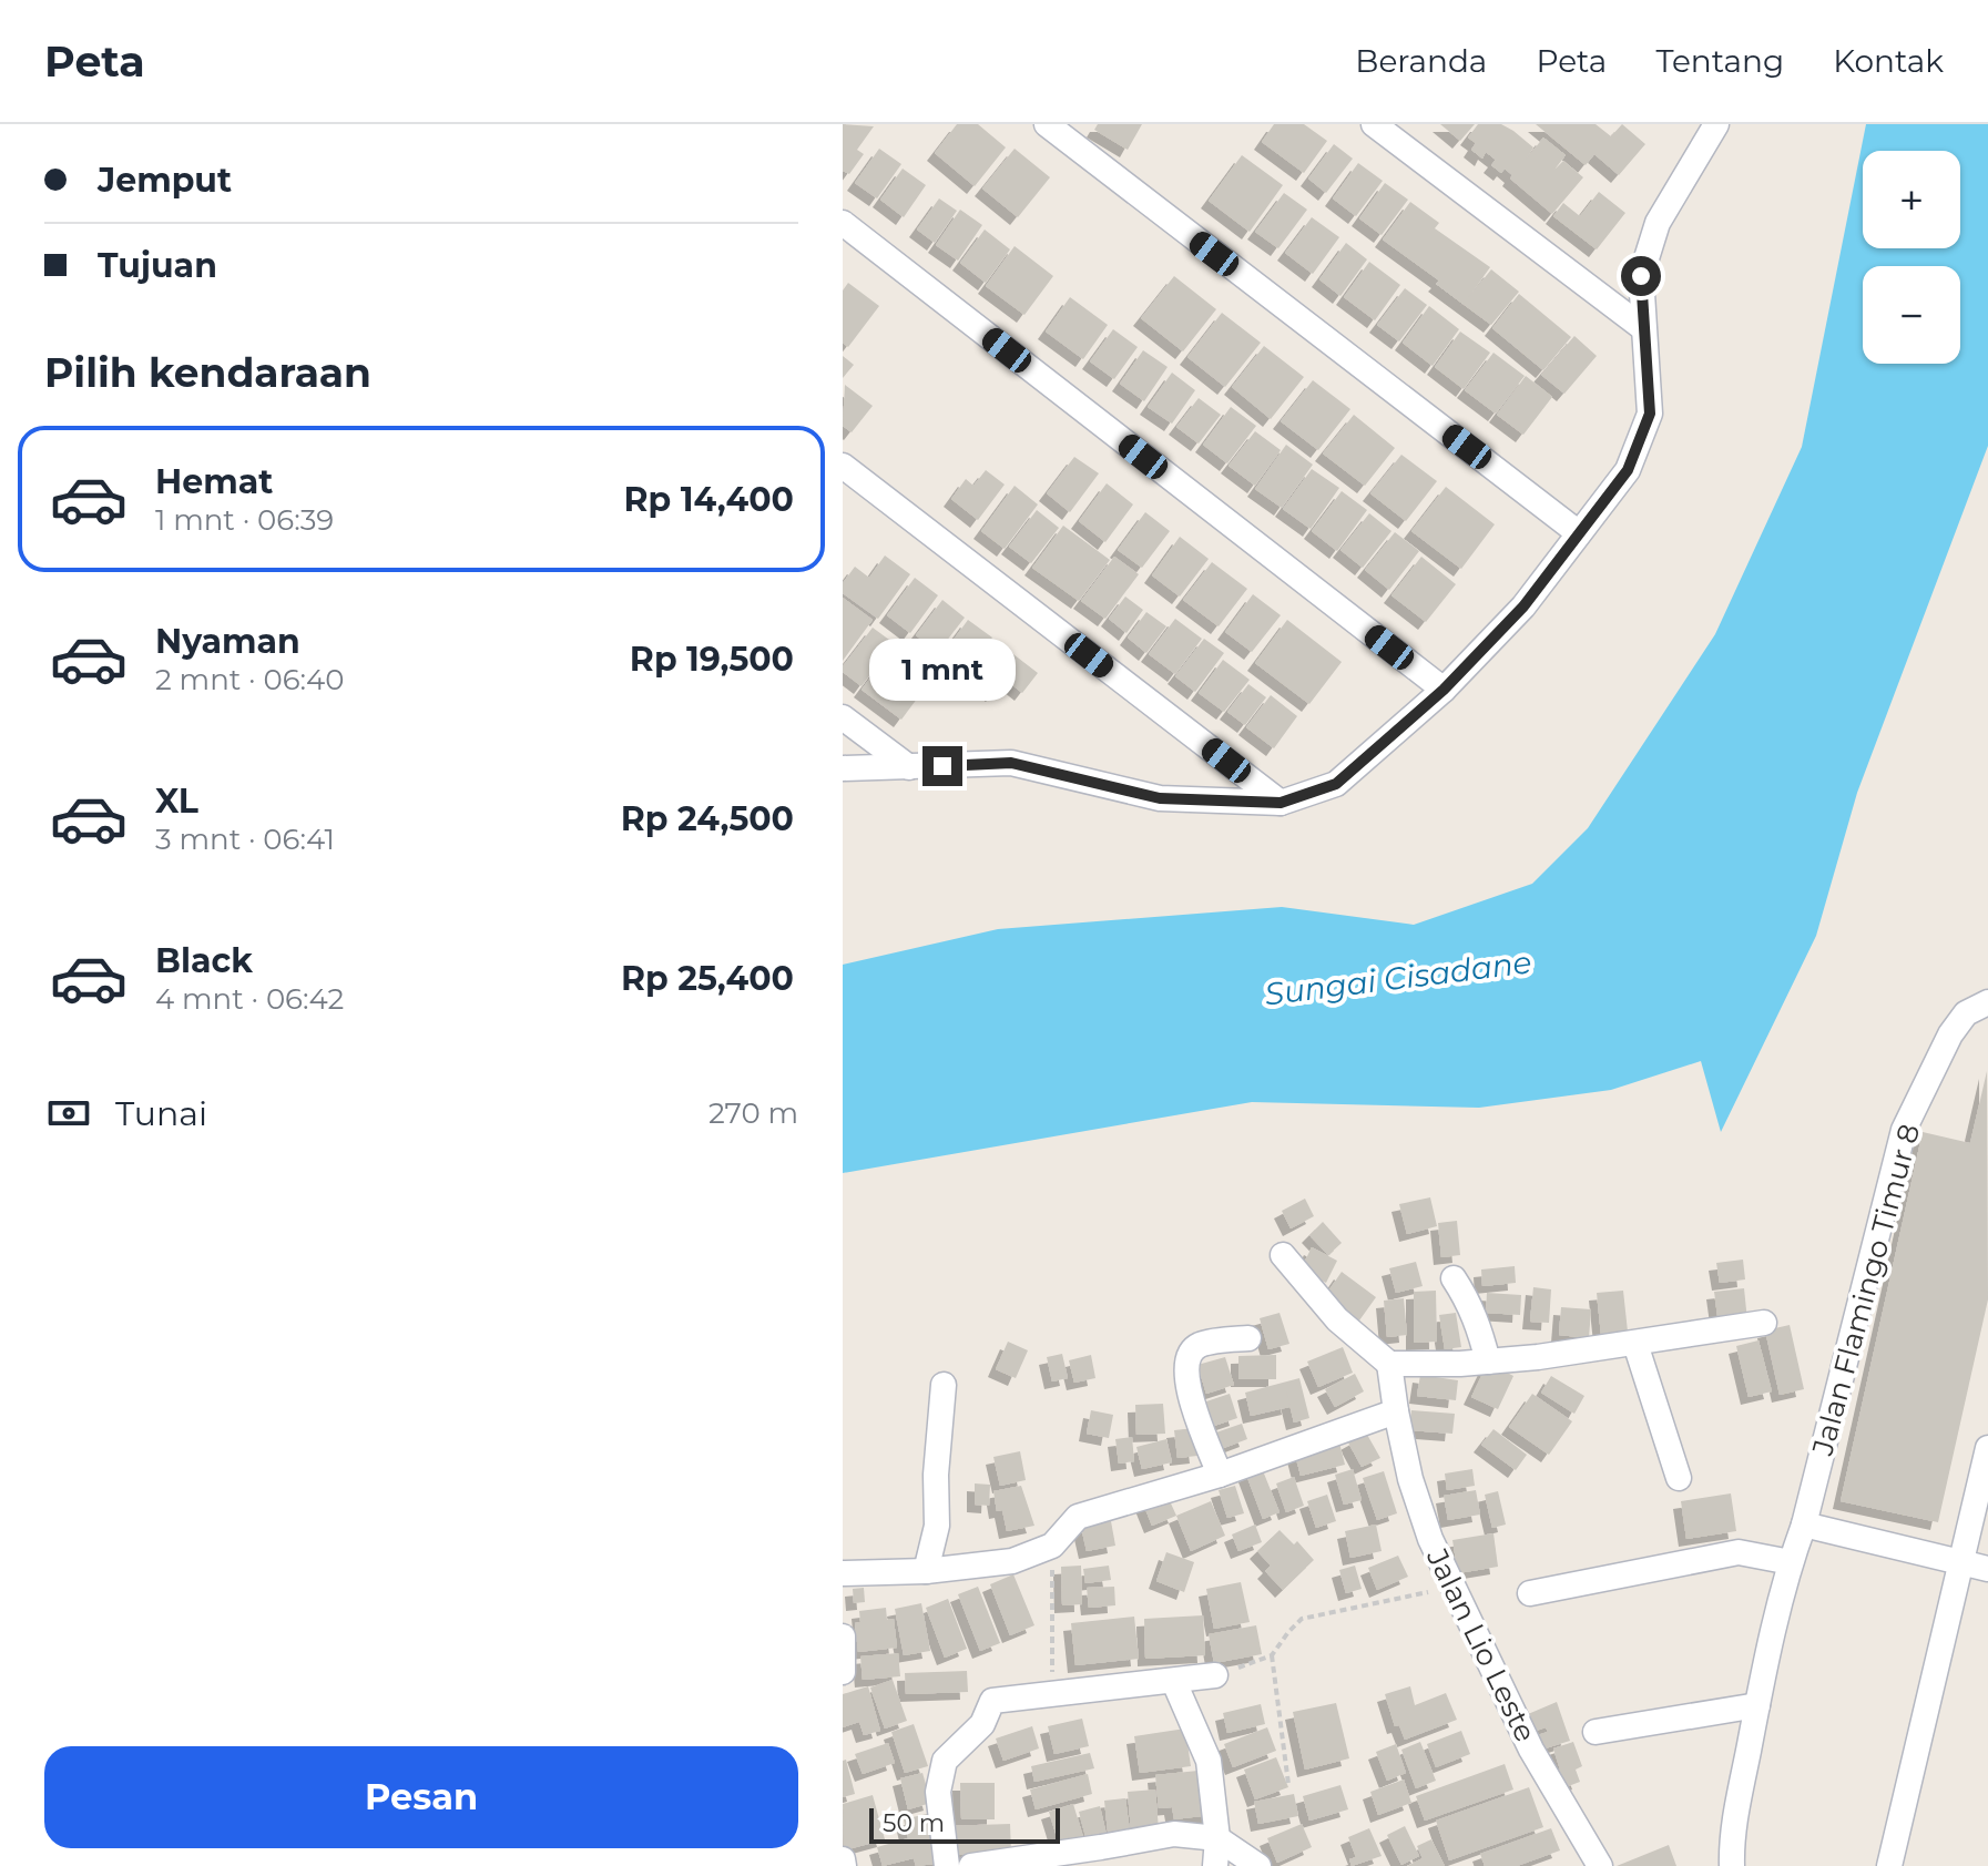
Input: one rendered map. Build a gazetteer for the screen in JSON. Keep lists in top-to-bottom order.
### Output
{
  "streets": {
    "street": ["Jalan Flamingo Timur 8", "Jalan Lio Leste"]
  },
  "water": ["Sungai Cisadane"],
  "scale_bar": "50 m",
  "page": {
    "header": "Peta",
    "nav": [
      "Beranda",
      "Peta",
      "Tentang",
      "Kontak"
    ],
    "banner": ["Jemput", "Tujuan"],
    "map_buttons": ["+", "−"],
    "heading": "Pilih kendaraan",
    "list": [
      {
        "name": "Hemat",
        "note": "1 mnt · 06:39",
        "value": "Rp 14,400"
      },
      {
        "name": "Nyaman",
        "note": "2 mnt · 06:40",
        "value": "Rp 19,500"
      },
      {
        "name": "XL",
        "note": "3 mnt · 06:41",
        "value": "Rp 24,500"
      },
      {
        "name": "Black",
        "note": "4 mnt · 06:42",
        "value": "Rp 25,400"
      }
    ],
    "bubble": "1 mnt",
    "pay": ["Tunai", "270 m"],
    "buttons": "Pesan",
    "scale": "50 m"
  }
}
